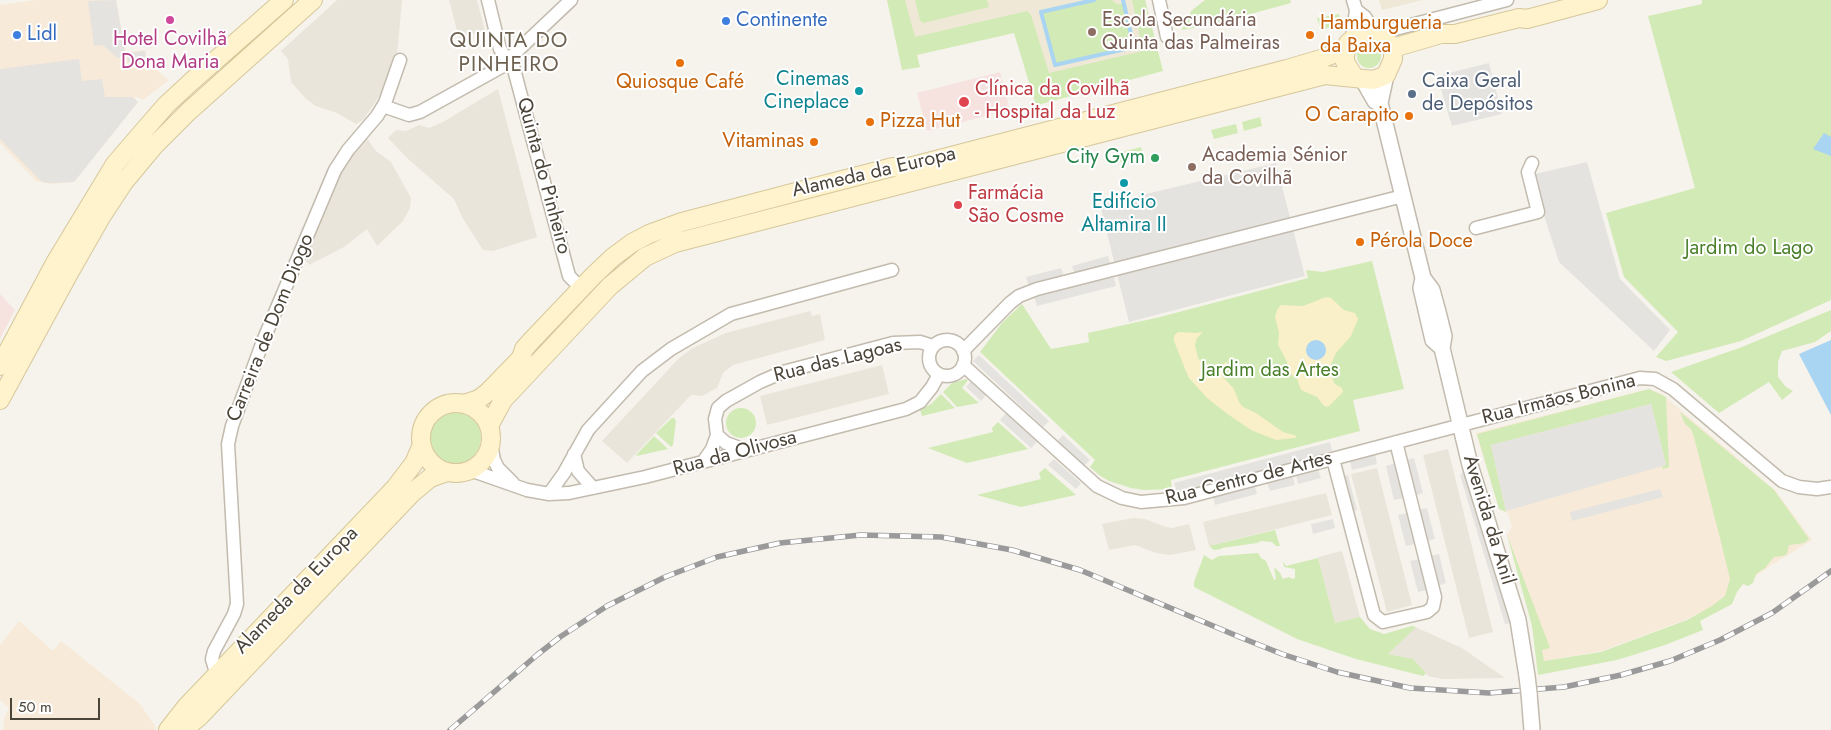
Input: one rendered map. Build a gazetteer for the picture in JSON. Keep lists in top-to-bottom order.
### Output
{
  "streets": {
    "main road": ["Alameda da Europa"],
    "street": [
      "Quinta do Pinheiro",
      "Carreira de Dom Diogo",
      "Rua das Lagoas",
      "Rua Irmãos Bonina",
      "Rua da Olivosa",
      "Rua Centro de Artes",
      "Avenida da Anil"
    ]
  },
  "crossings": [
    ["Alameda da Europa", "Quinta do Pinheiro"],
    ["Alameda da Europa", "Carreira de Dom Diogo"],
    ["Alameda da Europa", "Rua da Olivosa"],
    ["Alameda da Europa", "Avenida da Anil"],
    ["Rua das Lagoas", "Rua da Olivosa"],
    ["Rua das Lagoas", "Rua Centro de Artes"],
    ["Rua Irmãos Bonina", "Rua Centro de Artes"],
    ["Rua Irmãos Bonina", "Avenida da Anil"],
    ["Rua da Olivosa", "Rua Centro de Artes"],
    ["Rua Centro de Artes", "Avenida da Anil"]
  ],
  "districts": ["QUINTA DO PINHEIRO"],
  "parks": ["Jardim do Lago", "Jardim das Artes"],
  "places": [
    "Hotel Covilhã Dona Maria",
    "Continente",
    "Escola Secundária Quinta das Palmeiras",
    "Lidl",
    "Hamburgueria da Baixa",
    "Quiosque Café",
    "Cinemas Cineplace",
    "Caixa Geral de Depósitos",
    "Clínica da Covilhã - Hospital da Luz",
    "O Carapito",
    "Pizza Hut",
    "Vitaminas",
    "City Gym",
    "Academia Sénior da Covilhã",
    "Edifício Altamira II",
    "Farmácia São Cosme",
    "Pérola Doce"
  ],
  "scale_bar": "50 m"
}
